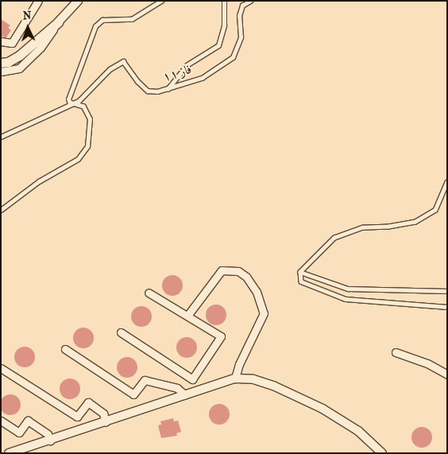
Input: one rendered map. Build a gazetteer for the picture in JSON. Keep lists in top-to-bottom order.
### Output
{
  "streets": {
    "lane": ["فاز ۱۱"]
  },
  "north": "top"
}
